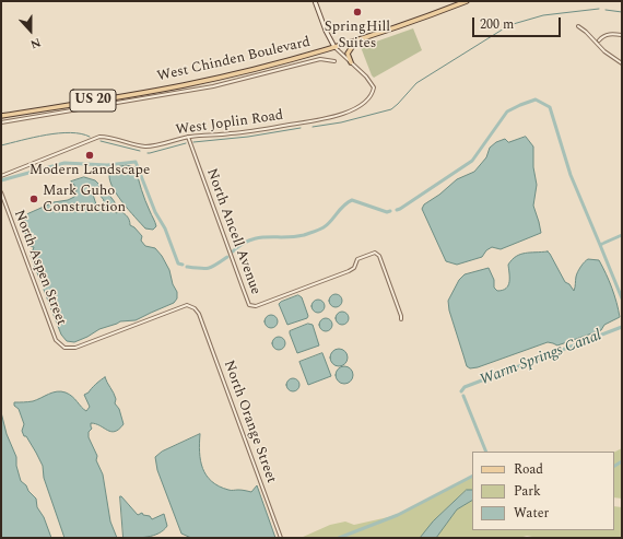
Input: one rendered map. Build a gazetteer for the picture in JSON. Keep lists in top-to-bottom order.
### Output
{
  "streets": {
    "main road": ["West Chinden Boulevard", "US 20"],
    "street": [
      "West Joplin Road",
      "North Ancell Avenue",
      "North Aspen Street",
      "North Orange Street"
    ]
  },
  "crossings": [
    ["West Chinden Boulevard", "West Joplin Road"],
    ["West Joplin Road", "North Ancell Avenue"],
    ["North Aspen Street", "North Orange Street"]
  ],
  "water": ["Warm Springs Canal"],
  "places": ["SpringHill Suites", "Modern Landscape", "Mark Guho Construction"],
  "legend": ["Road", "Park", "Water"],
  "scale_bar": "200 m",
  "north": "bottom"
}
